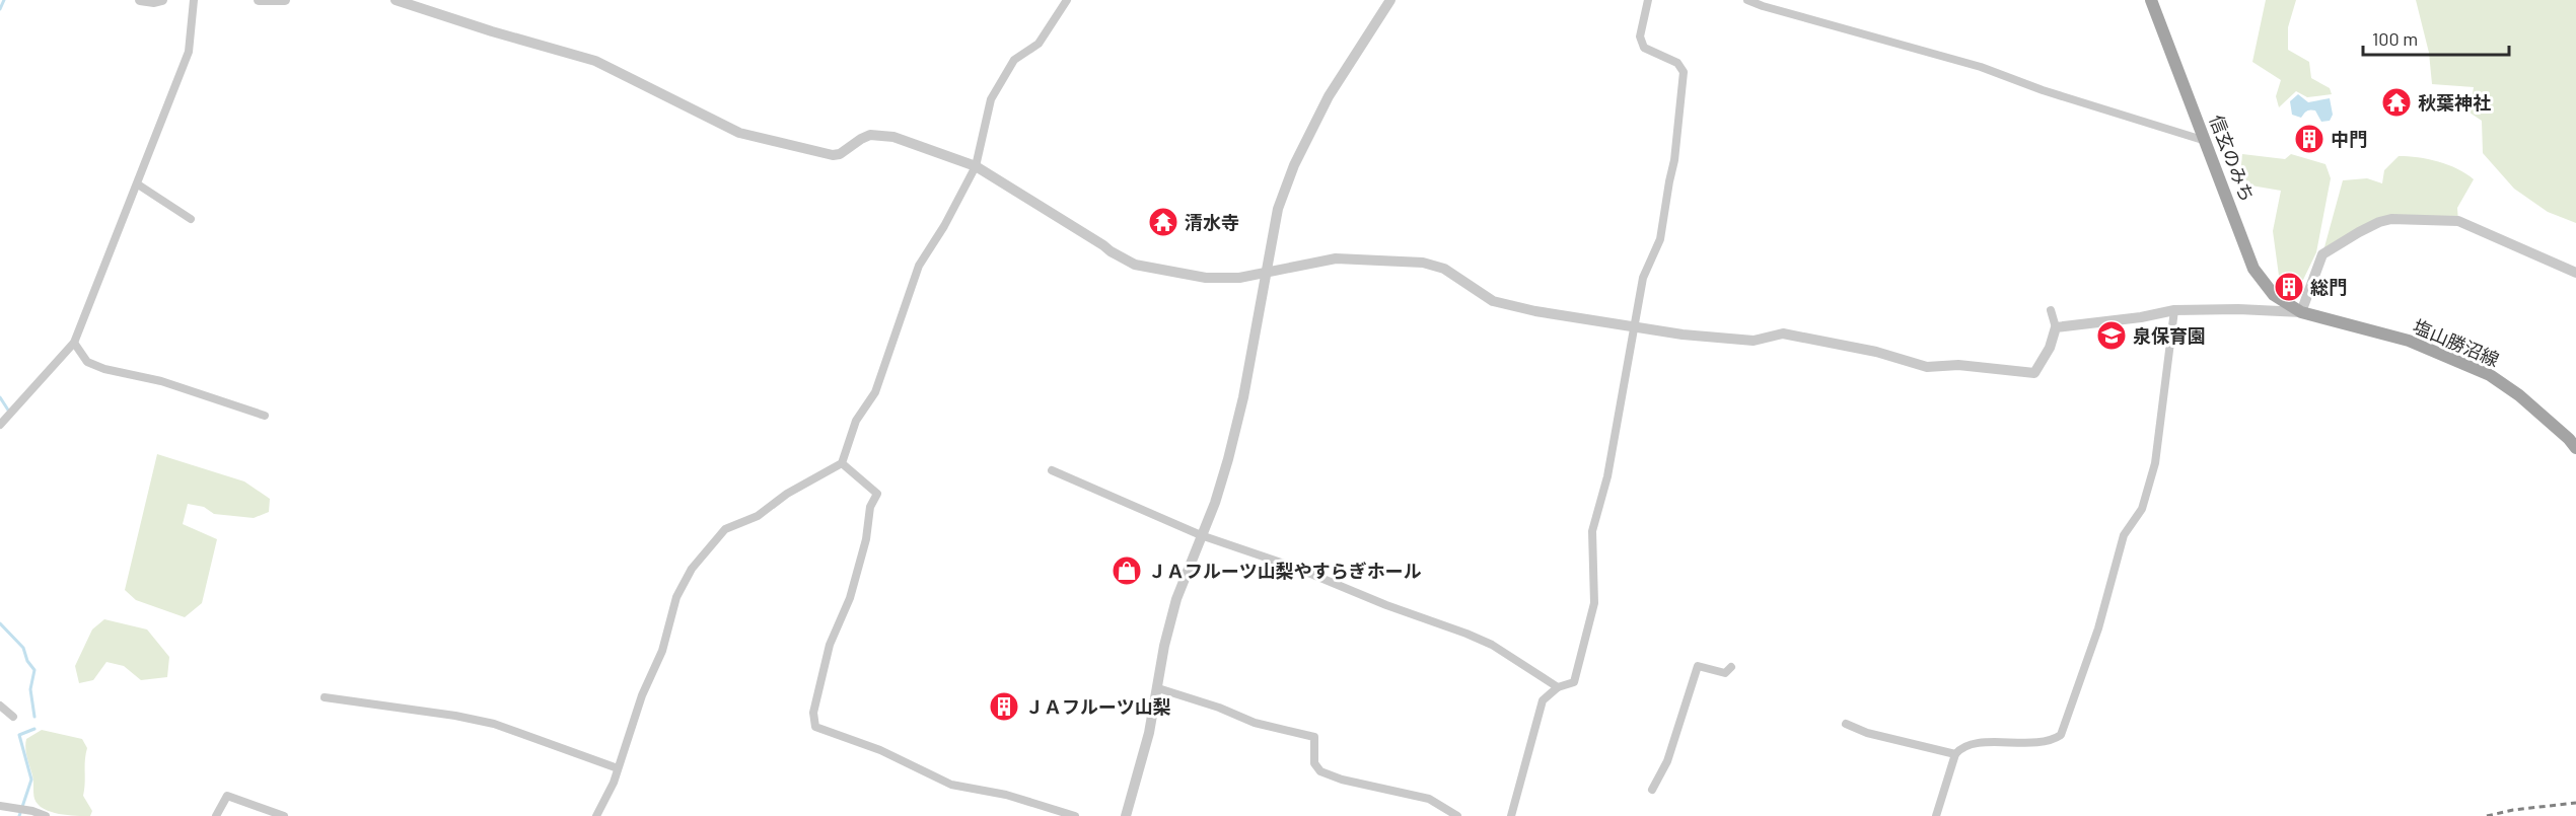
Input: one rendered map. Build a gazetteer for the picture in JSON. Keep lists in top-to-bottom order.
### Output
{
  "streets": {
    "main road": ["信玄のみち", "塩山勝沼線"]
  },
  "crossings": [
    ["信玄のみち", "塩山勝沼線"]
  ],
  "places": {
    "temple": ["秋葉神社", "清水寺"],
    "building": ["中門", "総門", "ＪＡフルーツ山梨"],
    "school or university": ["泉保育園"],
    "shop": ["ＪＡフルーツ山梨やすらぎホール"]
  },
  "scale_bar": "100 m"
}
